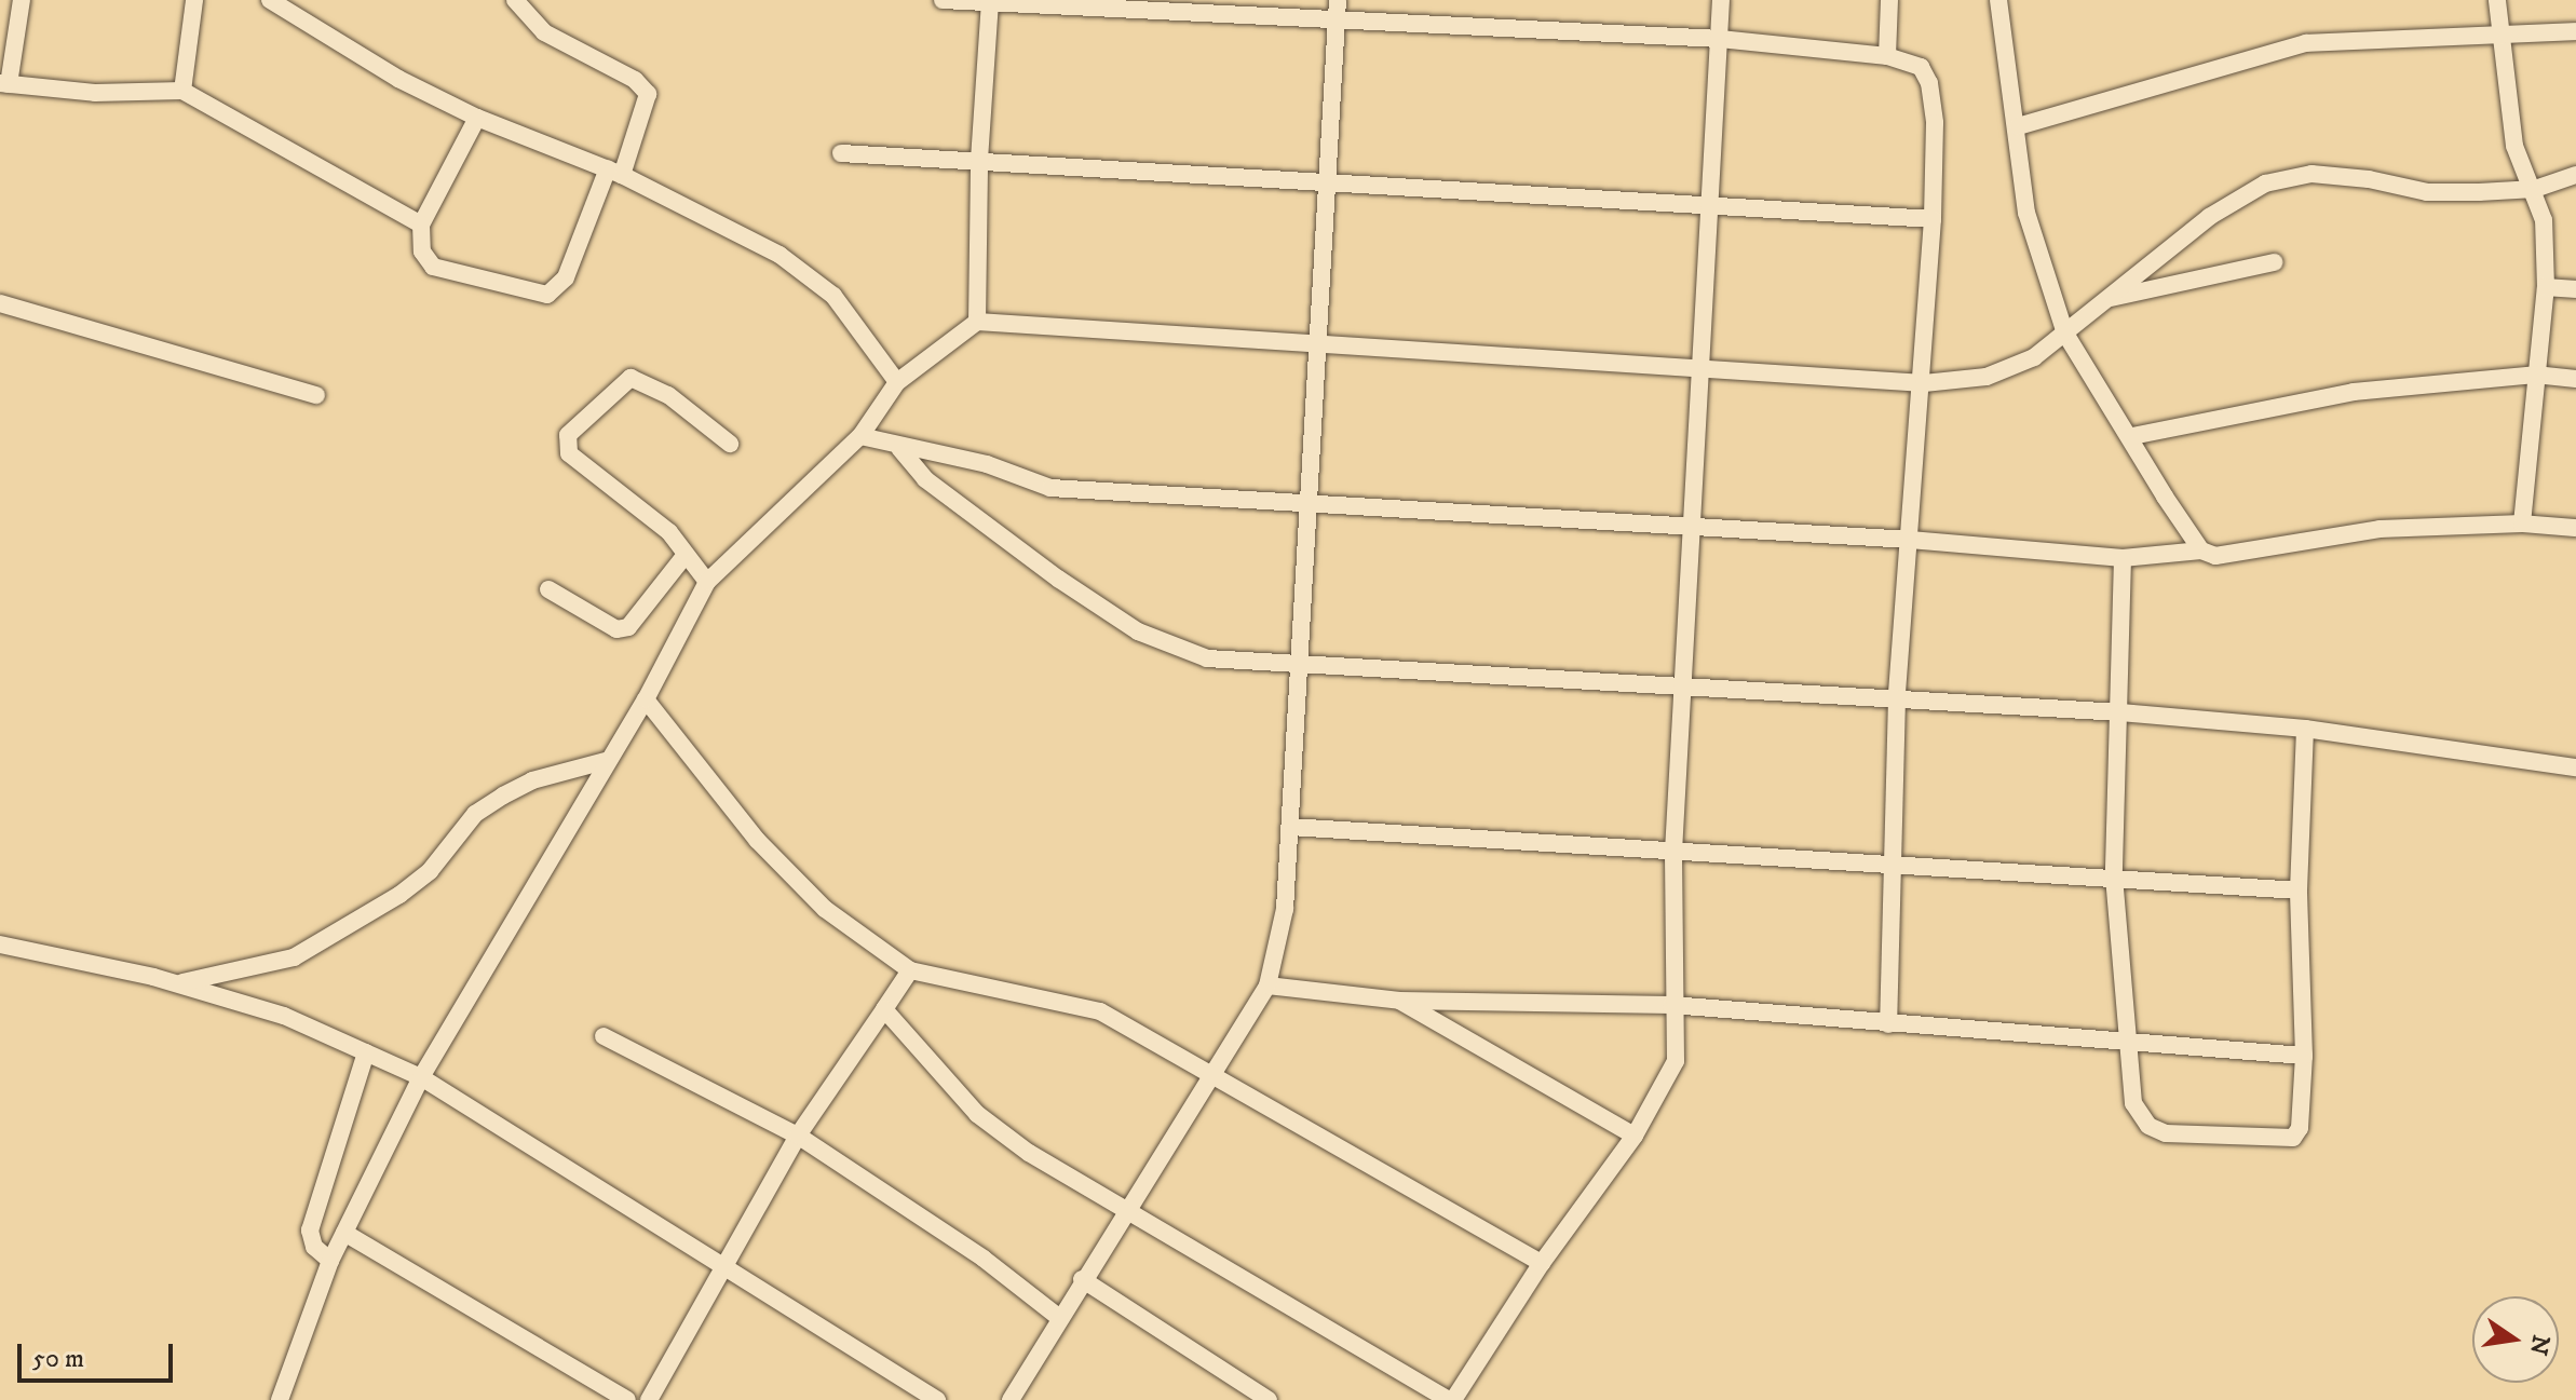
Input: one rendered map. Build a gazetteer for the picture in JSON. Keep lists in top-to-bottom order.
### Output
{
  "scale_bar": "50 m",
  "north": "right"
}
